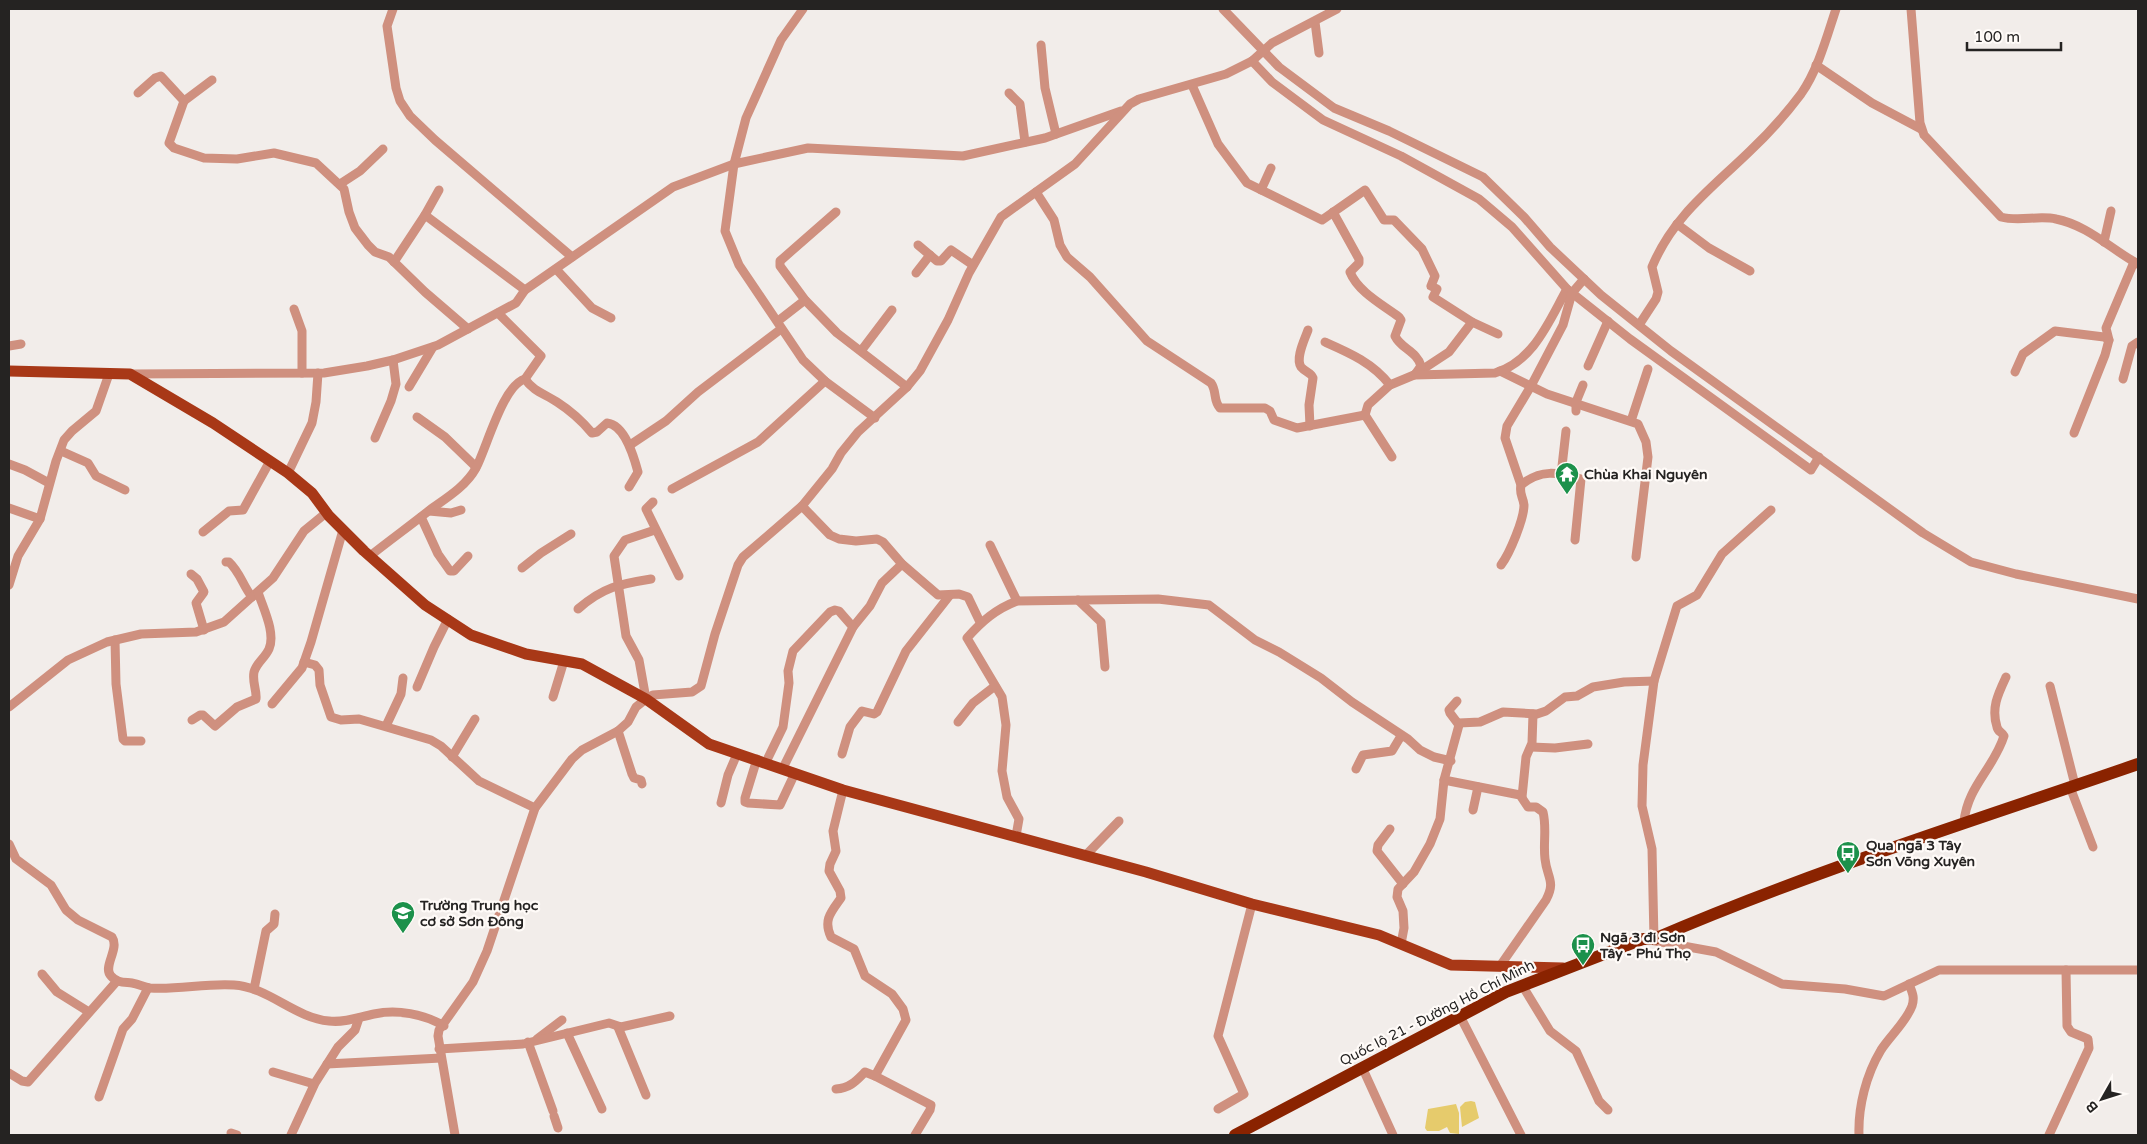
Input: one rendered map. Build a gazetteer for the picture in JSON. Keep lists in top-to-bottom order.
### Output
{
  "streets": {
    "highway": ["Quốc lộ 21 - Đường Hồ Chí Minh"]
  },
  "places": {
    "temple": ["Chùa Khai Nguyên"],
    "bus stop": ["Qua ngã 3 Tây Sơn Võng Xuyên", "Ngã 3 đi Sơn Tây - Phú Thọ"],
    "school or university": ["Trường Trung học cơ sở Sơn Đông"]
  },
  "scale_bar": "100 m",
  "north": "bottom left"
}
